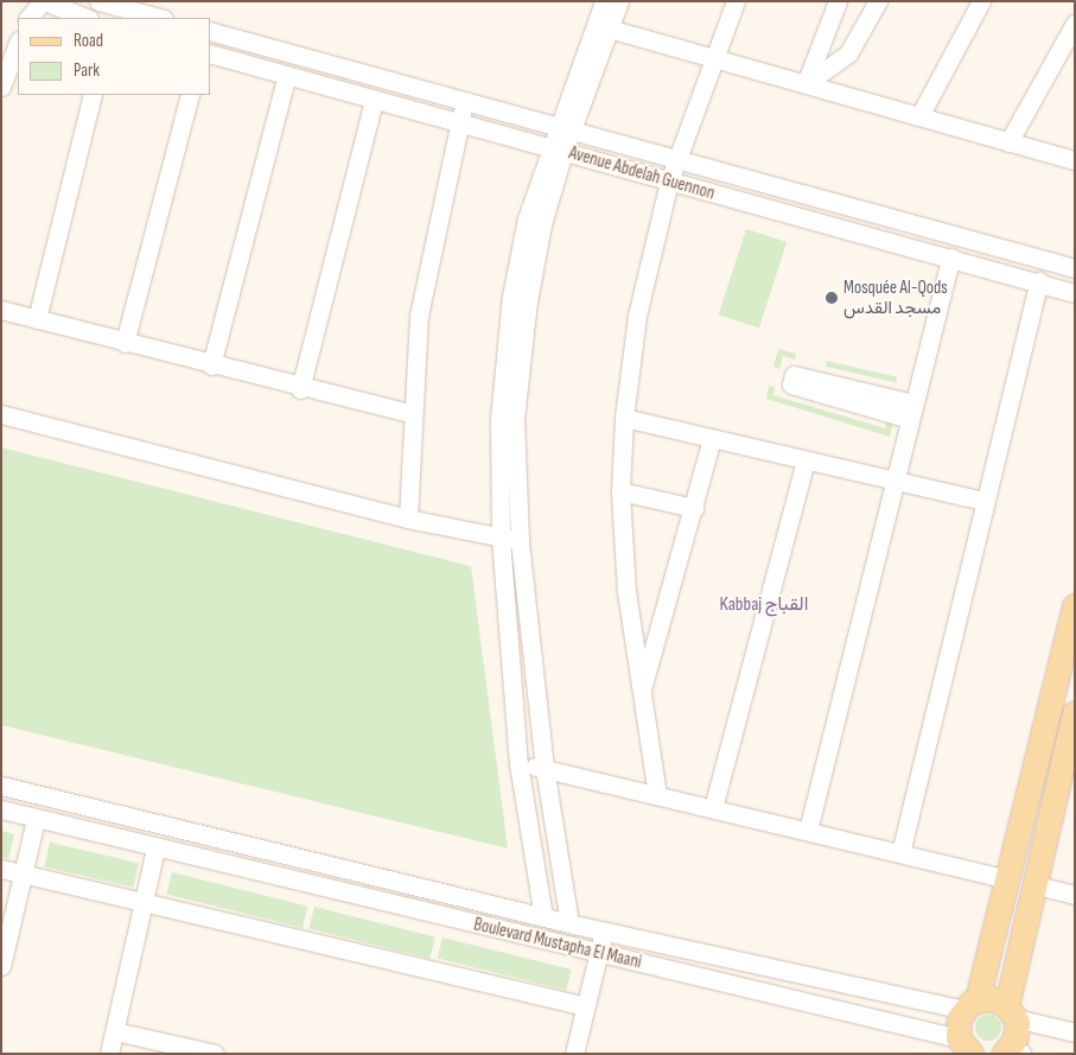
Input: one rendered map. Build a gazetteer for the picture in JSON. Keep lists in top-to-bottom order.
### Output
{
  "streets": {
    "street": ["Avenue Abdelah Guennon", "Boulevard Mustapha El Maani"]
  },
  "districts": ["Kabbaj القباج"],
  "places": ["Mosquée Al-Qods مسجد القدس"],
  "legend": ["Road", "Park"]
}
